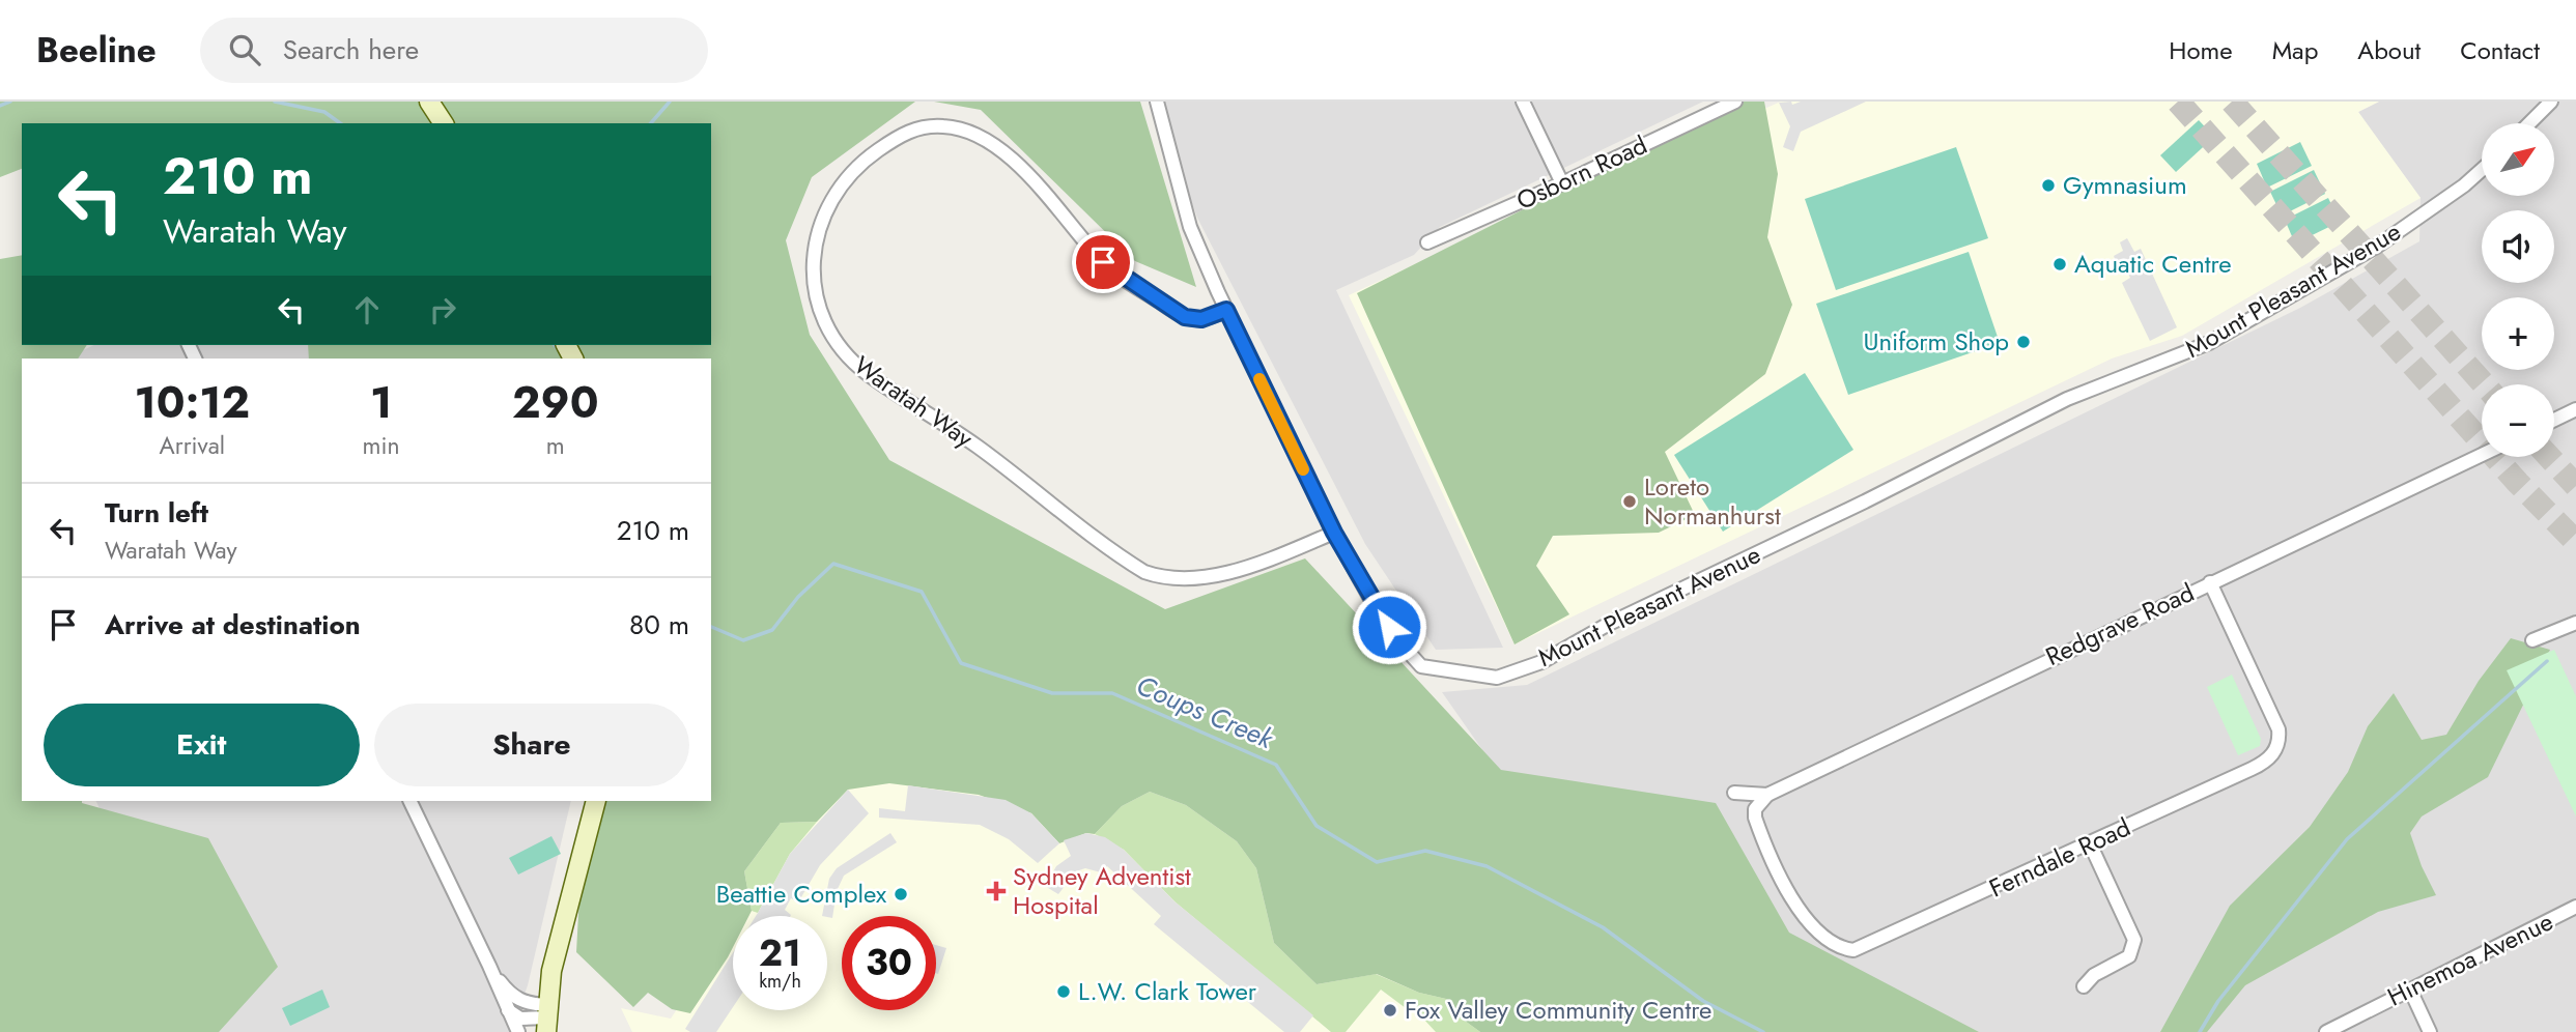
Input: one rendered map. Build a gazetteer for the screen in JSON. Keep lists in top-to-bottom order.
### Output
{
  "streets": {
    "street": [
      "Osborn Road",
      "Mount Pleasant Avenue",
      "Waratah Way",
      "Redgrave Road",
      "Ferndale Road",
      "Hinemoa Avenue"
    ]
  },
  "crossings": [
    ["Mount Pleasant Avenue", "Waratah Way"],
    ["Redgrave Road", "Ferndale Road"]
  ],
  "water": ["Coups Creek"],
  "places": {
    "other": [
      "Gymnasium",
      "Aquatic Centre",
      "Uniform Shop",
      "Loreto Normanhurst",
      "Beattie Complex",
      "L.W. Clark Tower",
      "Fox Valley Community Centre"
    ],
    "health": ["Sydney Adventist Hospital"]
  },
  "north": "top right",
  "page": {
    "header": "Beeline",
    "search": "Search here",
    "nav": [
      "Home",
      "Map",
      "About",
      "Contact"
    ],
    "map_buttons": ["+", "−"],
    "turn": ["210 m", "Waratah Way"],
    "eta": [
      "10:12",
      "Arrival",
      "1",
      "min",
      "290",
      "m"
    ],
    "list": [
      {
        "name": "Turn left",
        "note": "Waratah Way",
        "value": "210 m"
      },
      {
        "name": "Arrive at destination",
        "value": "80 m"
      }
    ],
    "buttons": ["Exit", "Share"],
    "speed": "21 km/h",
    "limit": "30"
  }
}
